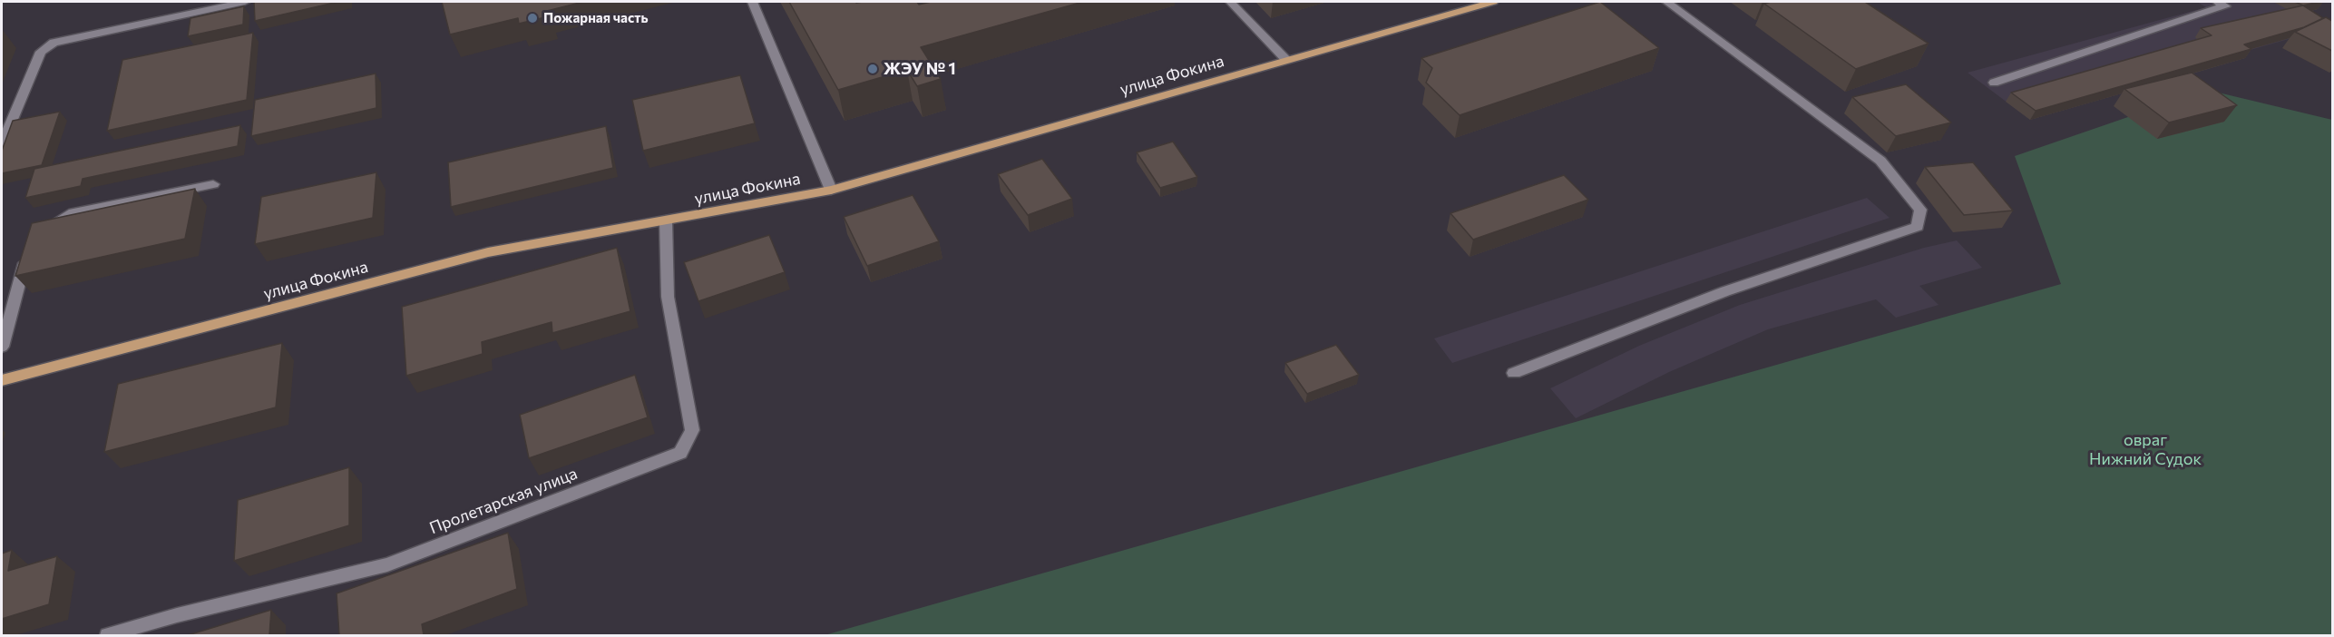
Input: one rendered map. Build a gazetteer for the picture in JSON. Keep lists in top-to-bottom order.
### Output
{
  "streets": {
    "main road": ["улица Фокина"],
    "street": ["Пролетарская улица"]
  },
  "crossings": [
    ["улица Фокина", "Пролетарская улица"]
  ],
  "parks": ["овраг Нижний Судок"],
  "places": ["Пожарная часть", "ЖЭУ № 1"]
}
